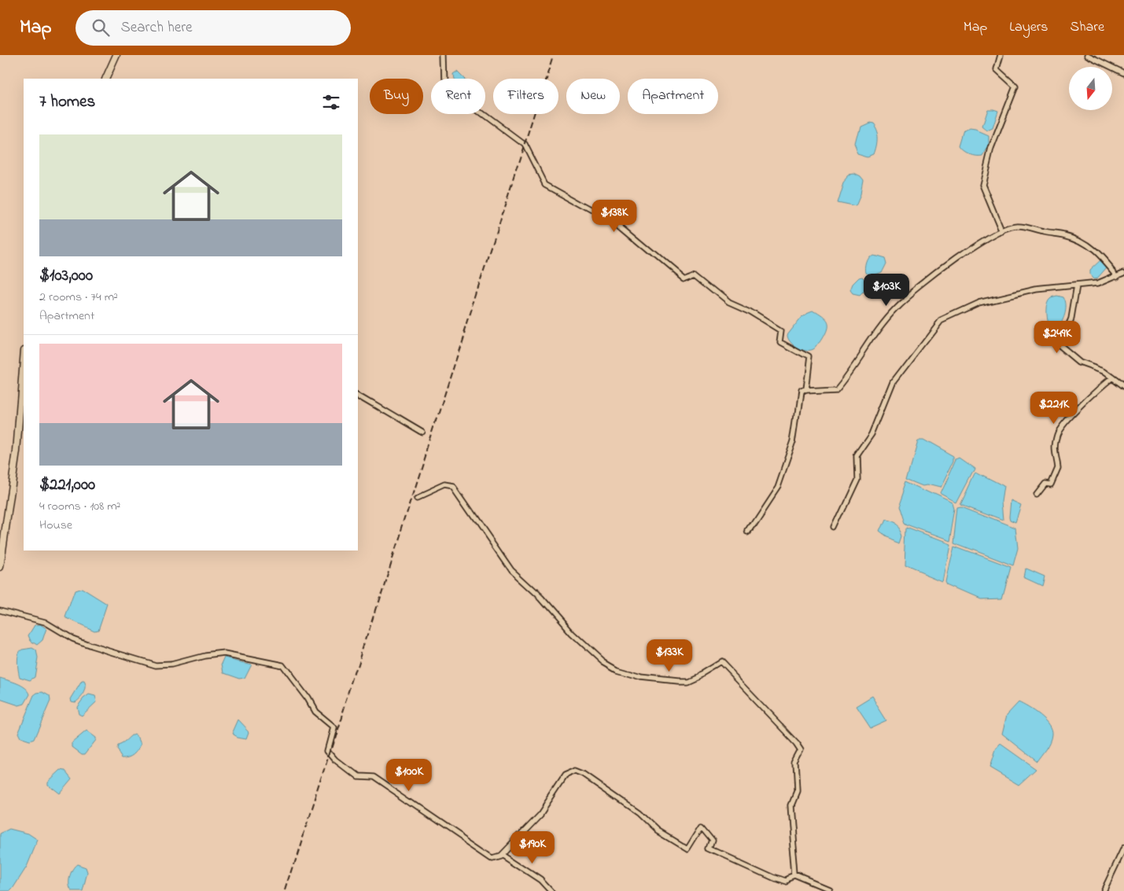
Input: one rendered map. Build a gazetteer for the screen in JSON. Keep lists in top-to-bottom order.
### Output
{
  "north": "bottom",
  "page": {
    "header": "Map",
    "search": "Search here",
    "nav": ["Map", "Layers", "Share"],
    "chip": [
      "Buy",
      "Rent",
      "Filters",
      "New",
      "Apartment"
    ],
    "heading": "7 homes",
    "list": [
      {
        "name": "$103,000",
        "note": "2 rooms · 74 m² · Apartment"
      },
      {
        "name": "$221,000",
        "note": "4 rooms · 108 m² · House"
      }
    ],
    "price": [
      "$138K",
      "$103K",
      "$249K",
      "$221K",
      "$133K",
      "$100K",
      "$190K"
    ]
  }
}
